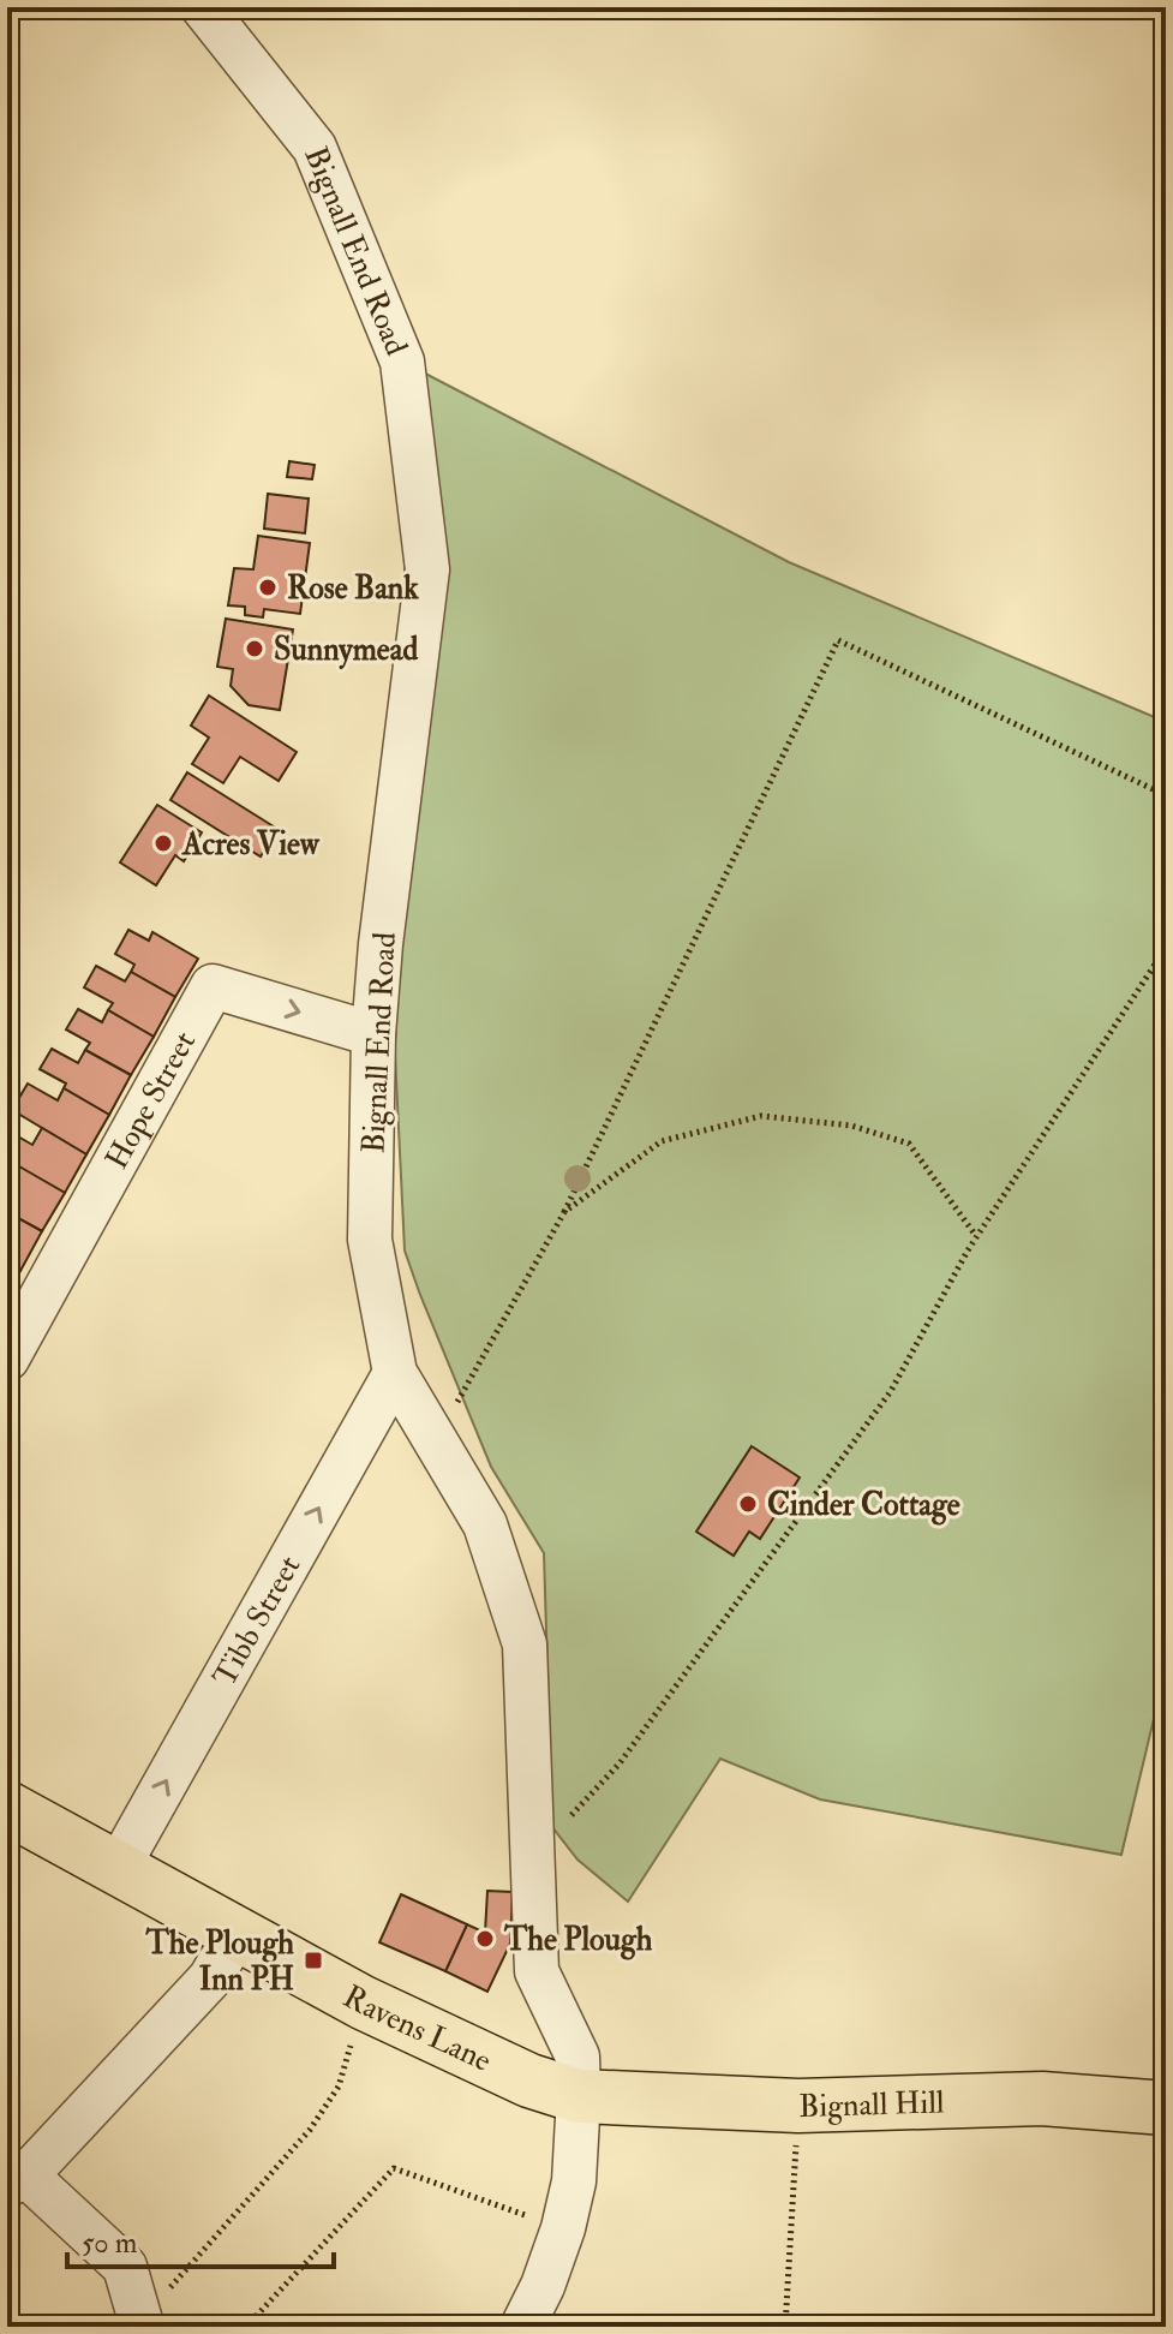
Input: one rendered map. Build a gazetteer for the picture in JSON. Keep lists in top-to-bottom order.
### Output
{
  "streets": {
    "main road": ["Ravens Lane", "Bignall Hill"],
    "street": ["Bignall End Road", "Hope Street", "Tibb Street"]
  },
  "crossings": [
    ["Bignall End Road", "Hope Street"],
    ["Bignall End Road", "Tibb Street"],
    ["Bignall End Road", "Ravens Lane"],
    ["Bignall End Road", "Bignall Hill"],
    ["Tibb Street", "Ravens Lane"],
    ["Ravens Lane", "Bignall Hill"]
  ],
  "one_way": ["Hope Street", "Tibb Street"],
  "places": {
    "other": [
      "Rose Bank",
      "Sunnymead",
      "Acres View",
      "Cinder Cottage",
      "The Plough"
    ],
    "transit": ["The Plough Inn PH"]
  },
  "scale_bar": "50 m"
}
